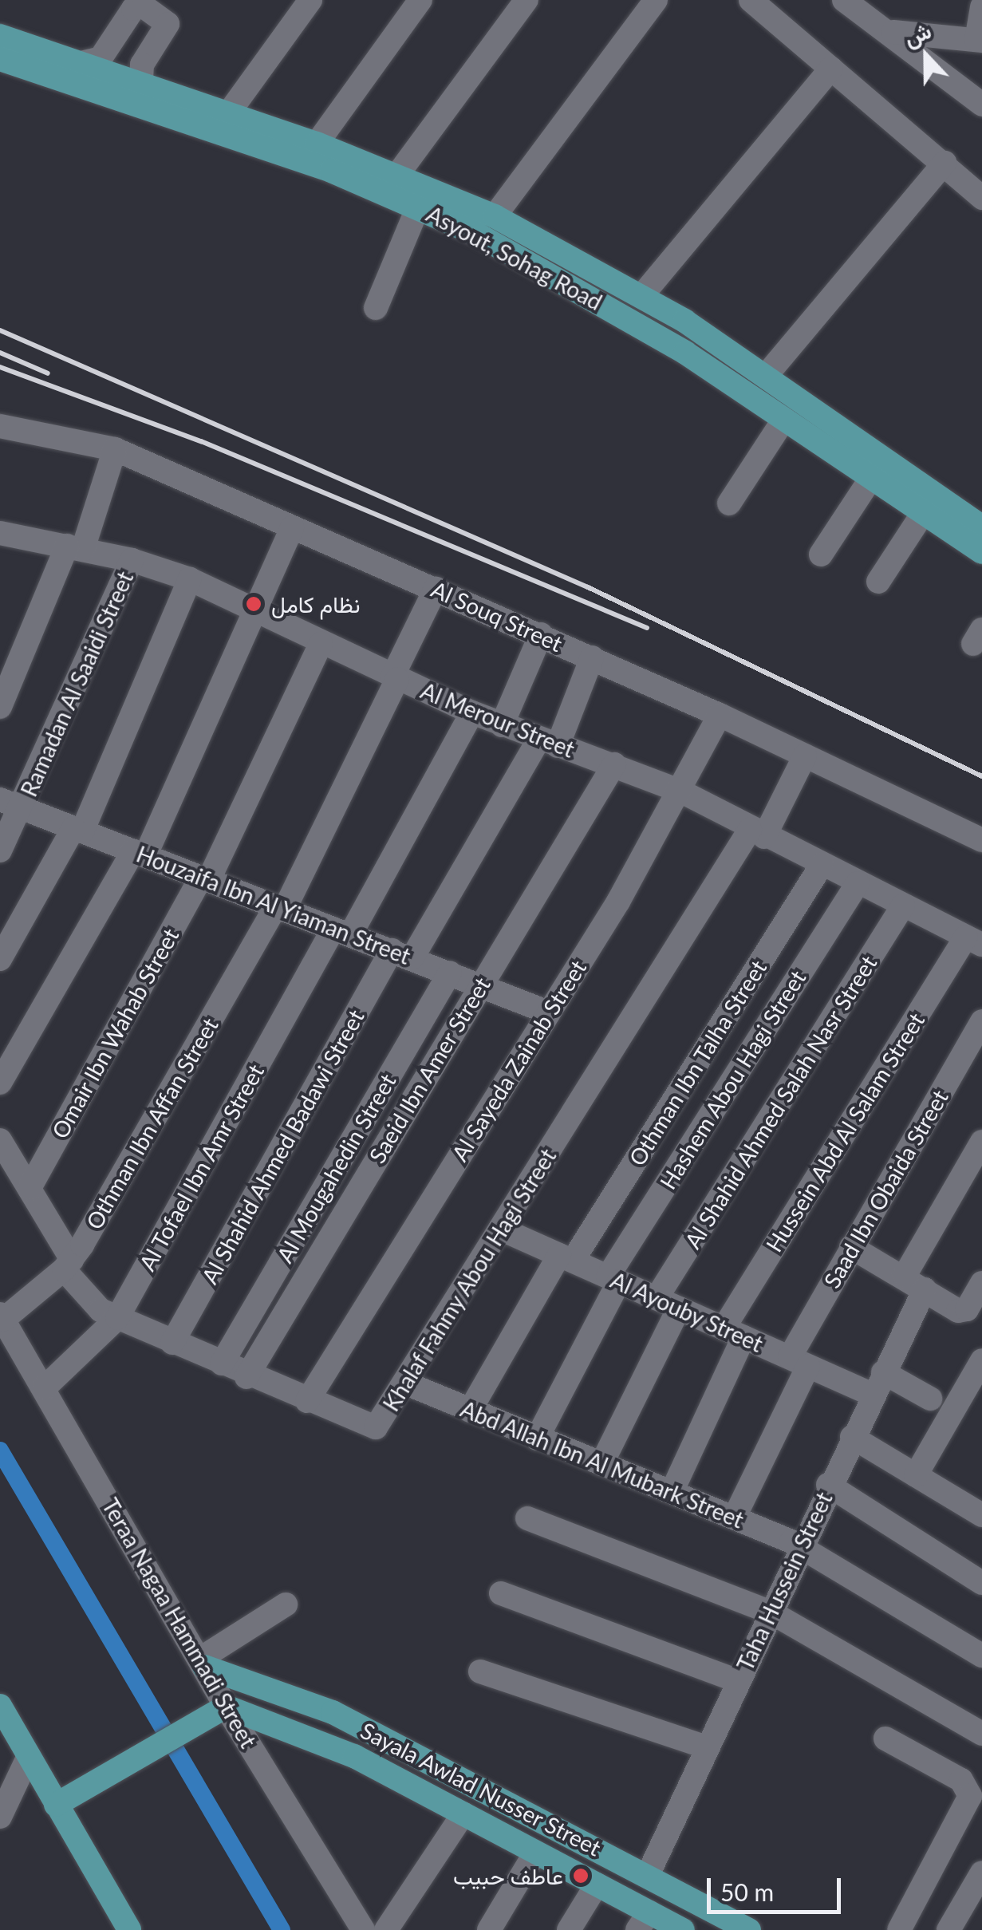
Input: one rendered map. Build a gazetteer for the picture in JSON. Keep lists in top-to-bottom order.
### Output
{
  "streets": {
    "main road": ["Asyout, Sohag Road", "Sayala Awlad Nusser Street"],
    "street": [
      "Al Souq Street",
      "Ramadan Al Saaidi Street",
      "Al Merour Street",
      "Houzaifa Ibn Al Yiaman Street",
      "Omair Ibn Wahab Street",
      "Al Sayeda Zainab Street",
      "Othman Ibn Talha Street",
      "Saeid Ibn Amer Street",
      "Hashem Abou Hagi Street",
      "Al Shahid Ahmed Salah Nasr Street",
      "Othman Ibn Affan Street",
      "Hussein Abd Al Salam Street",
      "Al Shahid Ahmed Badawi Street",
      "Al Tofael Ibn Amr Street",
      "Al Mougahedin Street",
      "Saad Ibn Obaida Street",
      "Khalaf Fahmy Abou Hagi Street",
      "Al Ayouby Street",
      "Abd Allah Ibn Al Mubark Street",
      "Taha Hussein Street",
      "Teraa Nagaa Hammadi Street"
    ]
  },
  "crossings": [
    ["Al Souq Street", "Al Sayeda Zainab Street"],
    ["Al Souq Street", "Othman Ibn Affan Street"],
    ["Al Souq Street", "Al Shahid Ahmed Badawi Street"],
    ["Al Souq Street", "Khalaf Fahmy Abou Hagi Street"],
    ["Ramadan Al Saaidi Street", "Al Merour Street"],
    ["Ramadan Al Saaidi Street", "Houzaifa Ibn Al Yiaman Street"],
    ["Al Merour Street", "Omair Ibn Wahab Street"],
    ["Al Merour Street", "Al Sayeda Zainab Street"],
    ["Al Merour Street", "Othman Ibn Talha Street"],
    ["Al Merour Street", "Saeid Ibn Amer Street"],
    ["Al Merour Street", "Hashem Abou Hagi Street"],
    ["Al Merour Street", "Al Shahid Ahmed Salah Nasr Street"],
    ["Al Merour Street", "Othman Ibn Affan Street"],
    ["Al Merour Street", "Hussein Abd Al Salam Street"],
    ["Al Merour Street", "Al Shahid Ahmed Badawi Street"],
    ["Al Merour Street", "Al Tofael Ibn Amr Street"],
    ["Al Merour Street", "Khalaf Fahmy Abou Hagi Street"],
    ["Houzaifa Ibn Al Yiaman Street", "Omair Ibn Wahab Street"],
    ["Houzaifa Ibn Al Yiaman Street", "Al Sayeda Zainab Street"],
    ["Houzaifa Ibn Al Yiaman Street", "Saeid Ibn Amer Street"],
    ["Houzaifa Ibn Al Yiaman Street", "Othman Ibn Affan Street"],
    ["Houzaifa Ibn Al Yiaman Street", "Al Shahid Ahmed Badawi Street"],
    ["Houzaifa Ibn Al Yiaman Street", "Al Tofael Ibn Amr Street"],
    ["Houzaifa Ibn Al Yiaman Street", "Al Mougahedin Street"],
    ["Omair Ibn Wahab Street", "Khalaf Fahmy Abou Hagi Street"],
    ["Al Sayeda Zainab Street", "Khalaf Fahmy Abou Hagi Street"],
    ["Othman Ibn Talha Street", "Al Ayouby Street"],
    ["Othman Ibn Talha Street", "Abd Allah Ibn Al Mubark Street"],
    ["Saeid Ibn Amer Street", "Khalaf Fahmy Abou Hagi Street"],
    ["Hashem Abou Hagi Street", "Al Ayouby Street"],
    ["Hashem Abou Hagi Street", "Abd Allah Ibn Al Mubark Street"],
    ["Al Shahid Ahmed Salah Nasr Street", "Al Ayouby Street"],
    ["Al Shahid Ahmed Salah Nasr Street", "Abd Allah Ibn Al Mubark Street"],
    ["Othman Ibn Affan Street", "Khalaf Fahmy Abou Hagi Street"],
    ["Othman Ibn Affan Street", "Teraa Nagaa Hammadi Street"],
    ["Hussein Abd Al Salam Street", "Al Ayouby Street"],
    ["Hussein Abd Al Salam Street", "Abd Allah Ibn Al Mubark Street"],
    ["Al Shahid Ahmed Badawi Street", "Khalaf Fahmy Abou Hagi Street"],
    ["Al Tofael Ibn Amr Street", "Khalaf Fahmy Abou Hagi Street"],
    ["Al Tofael Ibn Amr Street", "Teraa Nagaa Hammadi Street"],
    ["Al Mougahedin Street", "Khalaf Fahmy Abou Hagi Street"],
    ["Saad Ibn Obaida Street", "Al Ayouby Street"],
    ["Saad Ibn Obaida Street", "Abd Allah Ibn Al Mubark Street"],
    ["Khalaf Fahmy Abou Hagi Street", "Al Ayouby Street"],
    ["Khalaf Fahmy Abou Hagi Street", "Abd Allah Ibn Al Mubark Street"],
    ["Al Ayouby Street", "Taha Hussein Street"],
    ["Abd Allah Ibn Al Mubark Street", "Taha Hussein Street"],
    ["Taha Hussein Street", "Sayala Awlad Nusser Street"],
    ["Teraa Nagaa Hammadi Street", "Sayala Awlad Nusser Street"]
  ],
  "places": ["نظام كامل", "عاطف حبيب"],
  "scale_bar": "50 m",
  "north": "top"
}
